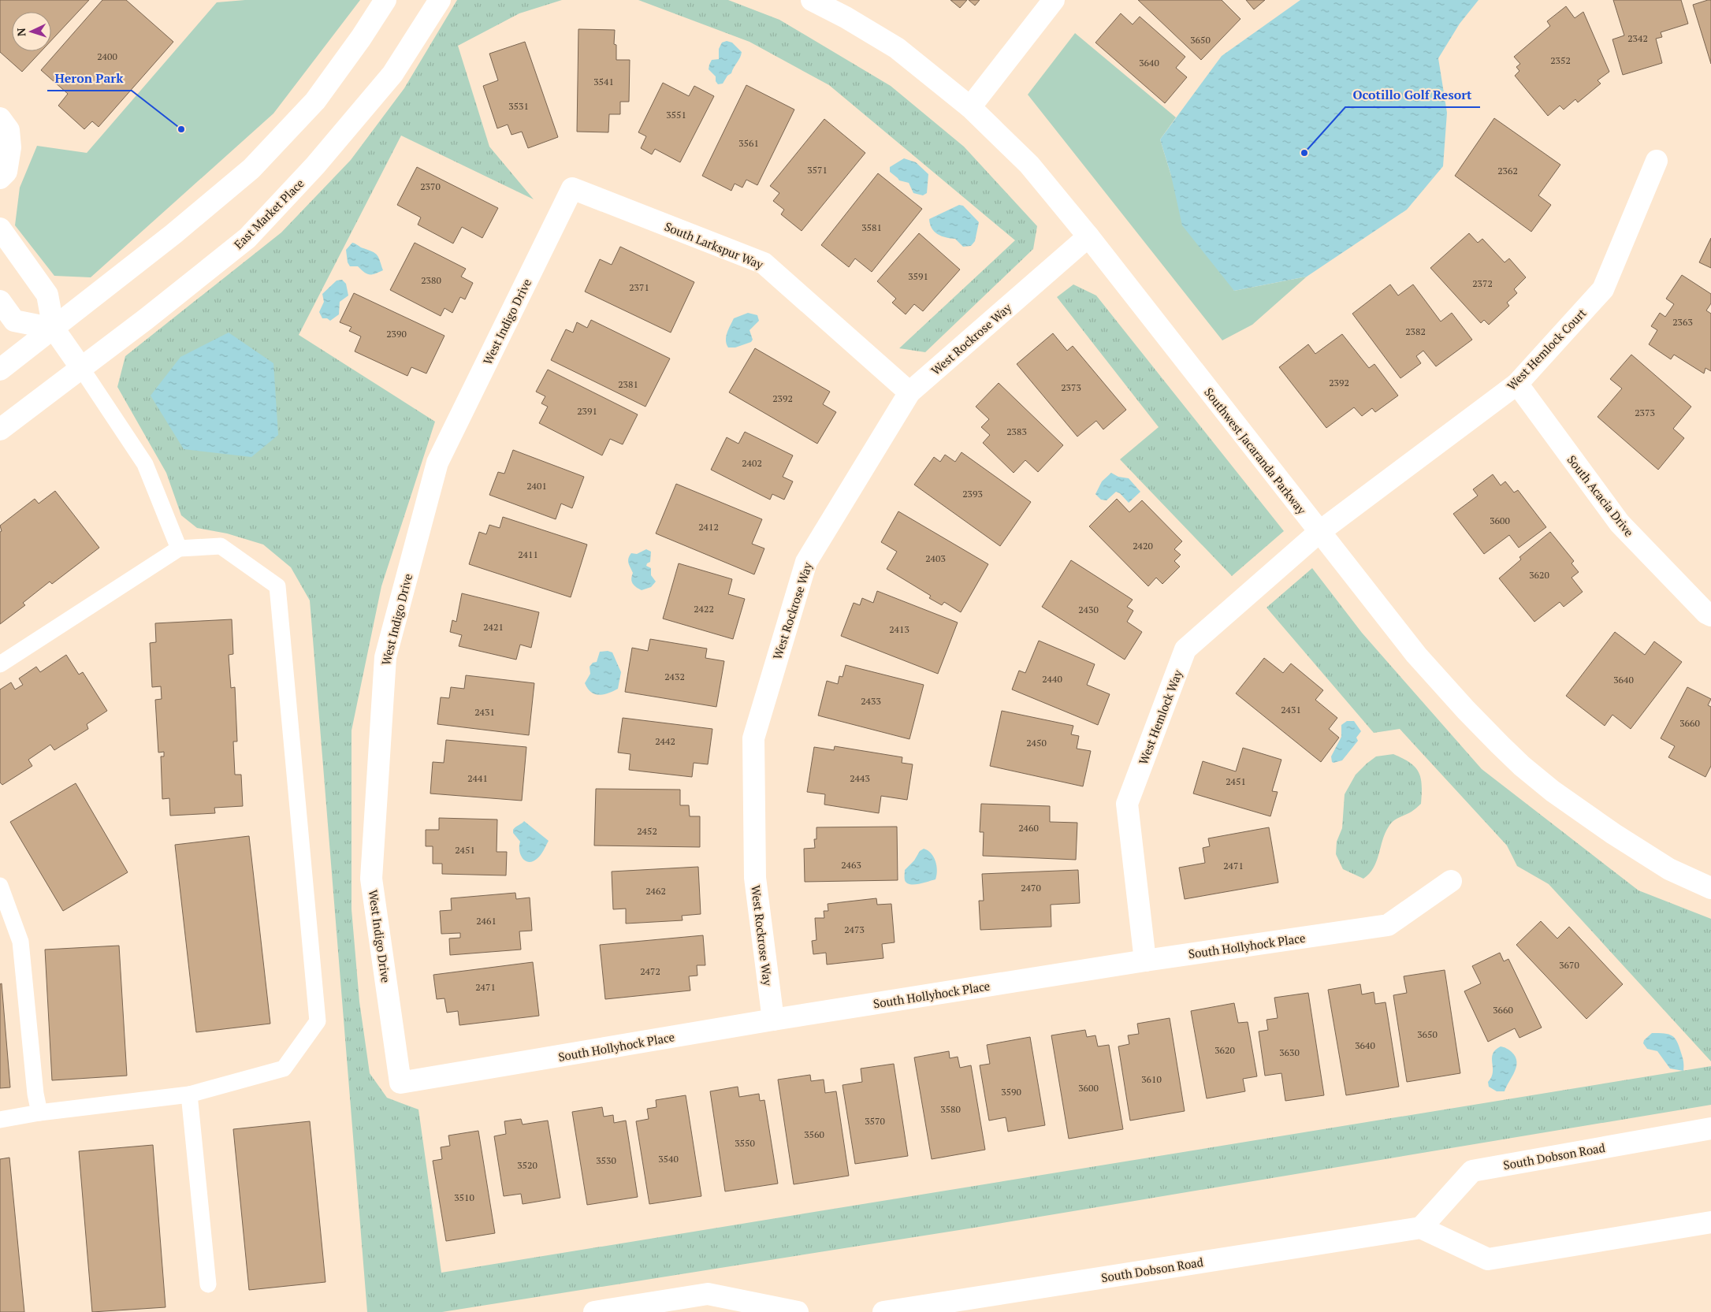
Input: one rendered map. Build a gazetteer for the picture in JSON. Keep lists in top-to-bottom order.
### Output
{
  "streets": {
    "street": [
      "East Market Place",
      "South Larkspur Way",
      "West Indigo Drive",
      "West Rockrose Way",
      "West Hemlock Court",
      "Southwest Jacaranda Parkway",
      "South Acacia Drive",
      "West Hemlock Way",
      "South Hollyhock Place",
      "South Dobson Road"
    ]
  },
  "crossings": [
    ["South Larkspur Way", "West Indigo Drive"],
    ["South Larkspur Way", "West Rockrose Way"],
    ["West Indigo Drive", "South Hollyhock Place"],
    ["West Rockrose Way", "Southwest Jacaranda Parkway"],
    ["West Rockrose Way", "South Hollyhock Place"],
    ["West Hemlock Court", "Southwest Jacaranda Parkway"],
    ["West Hemlock Court", "South Acacia Drive"],
    ["West Hemlock Court", "West Hemlock Way"],
    ["Southwest Jacaranda Parkway", "West Hemlock Way"],
    ["West Hemlock Way", "South Hollyhock Place"]
  ],
  "places": ["Heron Park", "Ocotillo Golf Resort"],
  "house_numbers": [
    "2342",
    "3650",
    "2400",
    "2352",
    "3640",
    "3541",
    "3531",
    "3551",
    "3561",
    "3571",
    "2362",
    "2370",
    "3581",
    "3591",
    "2380",
    "2372",
    "2371",
    "2363",
    "2382",
    "2390",
    "2392",
    "2381",
    "2373",
    "2392",
    "2391",
    "2373",
    "2383",
    "2402",
    "2401",
    "2393",
    "3600",
    "2412",
    "2420",
    "2411",
    "2403",
    "3620",
    "2422",
    "2430",
    "2421",
    "2413",
    "2432",
    "2440",
    "3640",
    "2433",
    "2431",
    "2431",
    "3660",
    "2442",
    "2450",
    "2441",
    "2443",
    "2451",
    "2460",
    "2452",
    "2451",
    "2463",
    "2471",
    "2470",
    "2462",
    "2461",
    "2473",
    "3670",
    "2472",
    "2471",
    "3660",
    "3650",
    "3640",
    "3620",
    "3630",
    "3610",
    "3600",
    "3590",
    "3580",
    "3570",
    "3560",
    "3550",
    "3540",
    "3530",
    "3520",
    "3510"
  ],
  "north": "left"
}
